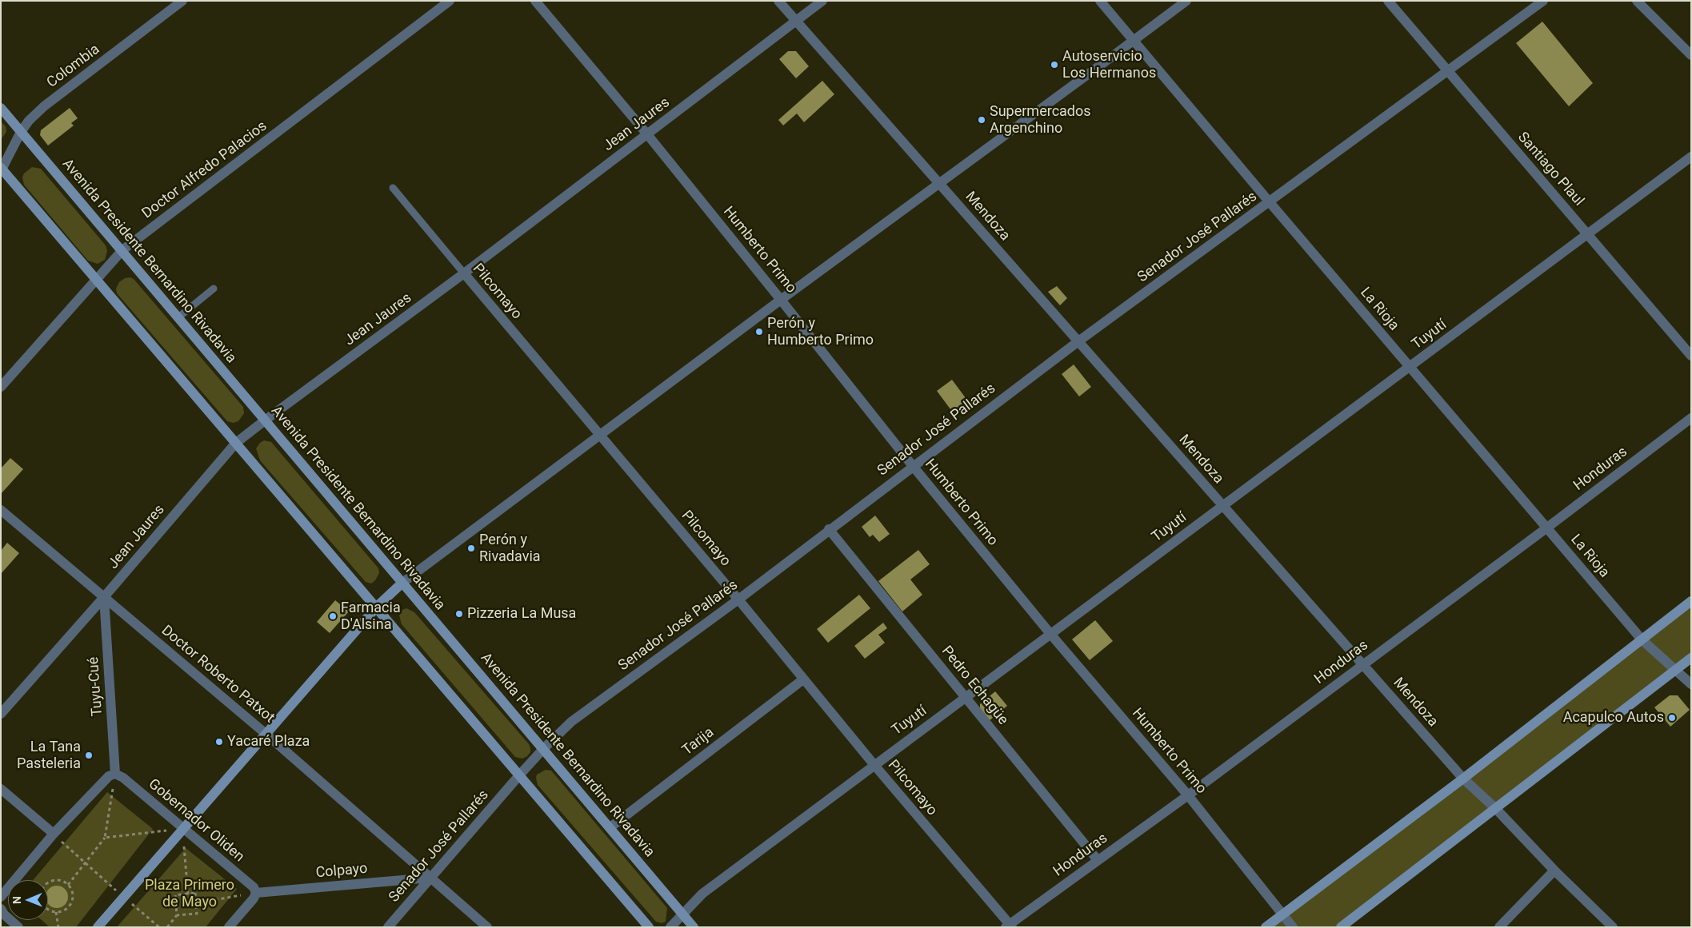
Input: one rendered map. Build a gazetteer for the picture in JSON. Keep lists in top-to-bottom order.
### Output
{
  "streets": {
    "main road": ["Avenida Presidente Bernardino Rivadavia"],
    "street": [
      "Colombia",
      "Jean Jaures",
      "Santiago Plaul",
      "Doctor Alfredo Palacios",
      "Mendoza",
      "Senador José Pallarés",
      "Humberto Primo",
      "Pilcomayo",
      "La Rioja",
      "Tuyutí",
      "Honduras",
      "Doctor Roberto Patxot",
      "Pedro Echagüe",
      "Tuyu-Cué",
      "Tarija",
      "Gobernador Oliden",
      "Colpayo"
    ]
  },
  "crossings": [
    ["Colombia", "Avenida Presidente Bernardino Rivadavia"],
    ["Jean Jaures", "Mendoza"],
    ["Jean Jaures", "Humberto Primo"],
    ["Jean Jaures", "Avenida Presidente Bernardino Rivadavia"],
    ["Jean Jaures", "Pilcomayo"],
    ["Jean Jaures", "Doctor Roberto Patxot"],
    ["Jean Jaures", "Tuyu-Cué"],
    ["Santiago Plaul", "Senador José Pallarés"],
    ["Santiago Plaul", "Tuyutí"],
    ["Doctor Alfredo Palacios", "Avenida Presidente Bernardino Rivadavia"],
    ["Mendoza", "Senador José Pallarés"],
    ["Mendoza", "Tuyutí"],
    ["Mendoza", "Honduras"],
    ["Senador José Pallarés", "Humberto Primo"],
    ["Senador José Pallarés", "Avenida Presidente Bernardino Rivadavia"],
    ["Senador José Pallarés", "Pilcomayo"],
    ["Senador José Pallarés", "La Rioja"],
    ["Senador José Pallarés", "Doctor Roberto Patxot"],
    ["Senador José Pallarés", "Pedro Echagüe"],
    ["Senador José Pallarés", "Colpayo"],
    ["Humberto Primo", "Tuyutí"],
    ["Humberto Primo", "Honduras"],
    ["Avenida Presidente Bernardino Rivadavia", "Tuyutí"],
    ["Avenida Presidente Bernardino Rivadavia", "Tarija"],
    ["Pilcomayo", "Tuyutí"],
    ["Pilcomayo", "Honduras"],
    ["Pilcomayo", "Tarija"],
    ["La Rioja", "Tuyutí"],
    ["La Rioja", "Honduras"],
    ["Tuyutí", "Pedro Echagüe"],
    ["Honduras", "Pedro Echagüe"],
    ["Doctor Roberto Patxot", "Tuyu-Cué"],
    ["Doctor Roberto Patxot", "Colpayo"],
    ["Tuyu-Cué", "Gobernador Oliden"],
    ["Gobernador Oliden", "Colpayo"]
  ],
  "parks": ["Plaza Primero de Mayo"],
  "places": [
    "Autoservicio Los Hermanos",
    "Supermercados Argenchino",
    "Perón y Humberto Primo",
    "Perón y Rivadavia",
    "Pizzeria La Musa",
    "Farmacia D'Alsina",
    "Acapulco Autos",
    "Yacaré Plaza",
    "La Tana Pasteleria"
  ],
  "north": "left"
}
